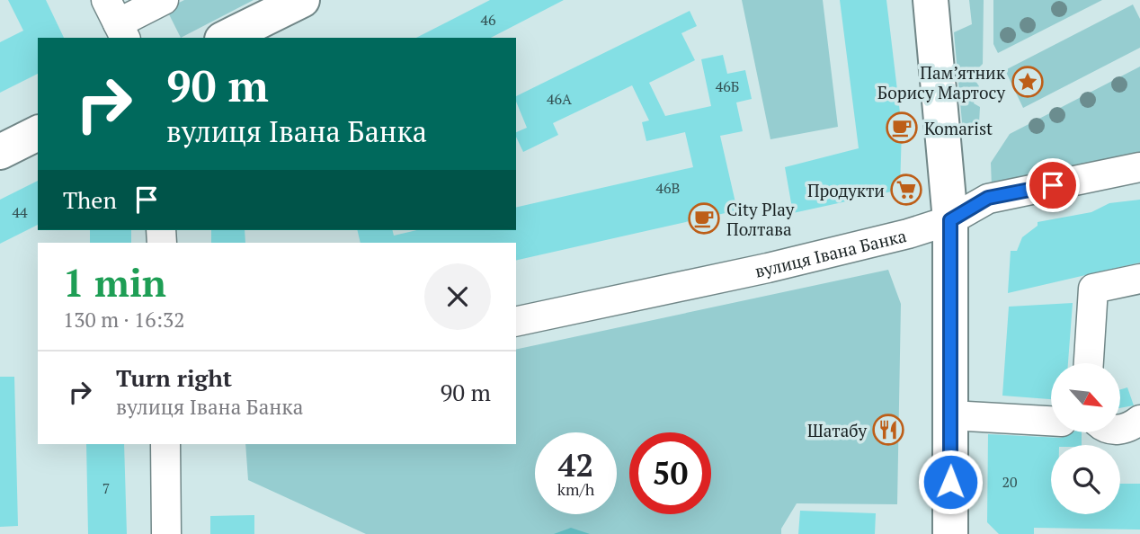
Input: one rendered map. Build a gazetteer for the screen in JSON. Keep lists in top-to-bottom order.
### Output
{
  "streets": {
    "street": ["вулиця Івана Банка"]
  },
  "places": {
    "place": ["Пам’ятник Борису Мартосу"],
    "cafe": ["Komarist", "City Play Полтава"],
    "supermarket": ["Продукти"],
    "restaurant": ["Шатабу"]
  },
  "house_numbers": [
    "46",
    "46Б",
    "46А",
    "46В",
    "44",
    "20",
    "7"
  ],
  "north": "bottom right",
  "page": {
    "turn": ["90 m", "вулиця Івана Банка"],
    "then": "Then",
    "heading": ["1 min", "130 m · 16:32"],
    "list": [
      {
        "name": "Turn right",
        "note": "вулиця Івана Банка",
        "value": "90 m"
      }
    ],
    "speed": "42 km/h",
    "limit": "50"
  }
}
